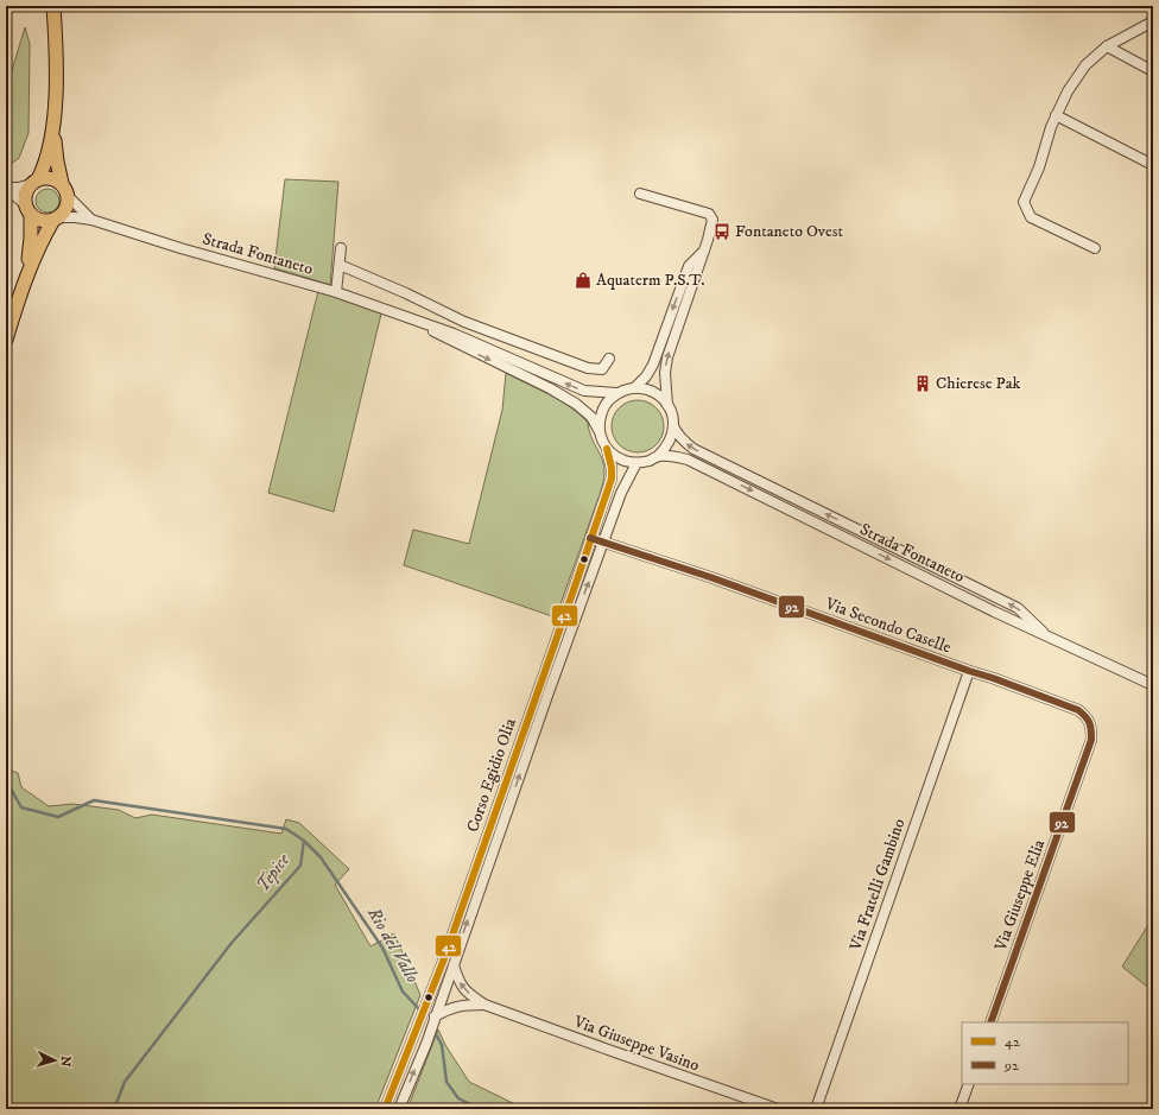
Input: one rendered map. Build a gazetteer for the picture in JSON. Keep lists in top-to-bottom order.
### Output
{
  "streets": {
    "street": [
      "Strada Fontaneto",
      "Via Secondo Caselle",
      "Corso Egidio Olia",
      "Via Fratelli Gambino",
      "Via Giuseppe Elia",
      "Via Giuseppe Vasino"
    ]
  },
  "crossings": [
    ["Strada Fontaneto", "Corso Egidio Olia"],
    ["Via Secondo Caselle", "Corso Egidio Olia"],
    ["Via Secondo Caselle", "Via Fratelli Gambino"],
    ["Via Secondo Caselle", "Via Giuseppe Elia"],
    ["Corso Egidio Olia", "Via Giuseppe Vasino"]
  ],
  "water": ["Tepice", "Rio del Vallo"],
  "places": {
    "bus stop": ["Fontaneto Ovest"],
    "shop": ["Aquaterm P.S.T."],
    "building": ["Chierese Pak"]
  },
  "lines": ["transit line 42", "transit line 92"],
  "legend": ["42", "92"],
  "north": "right"
}
